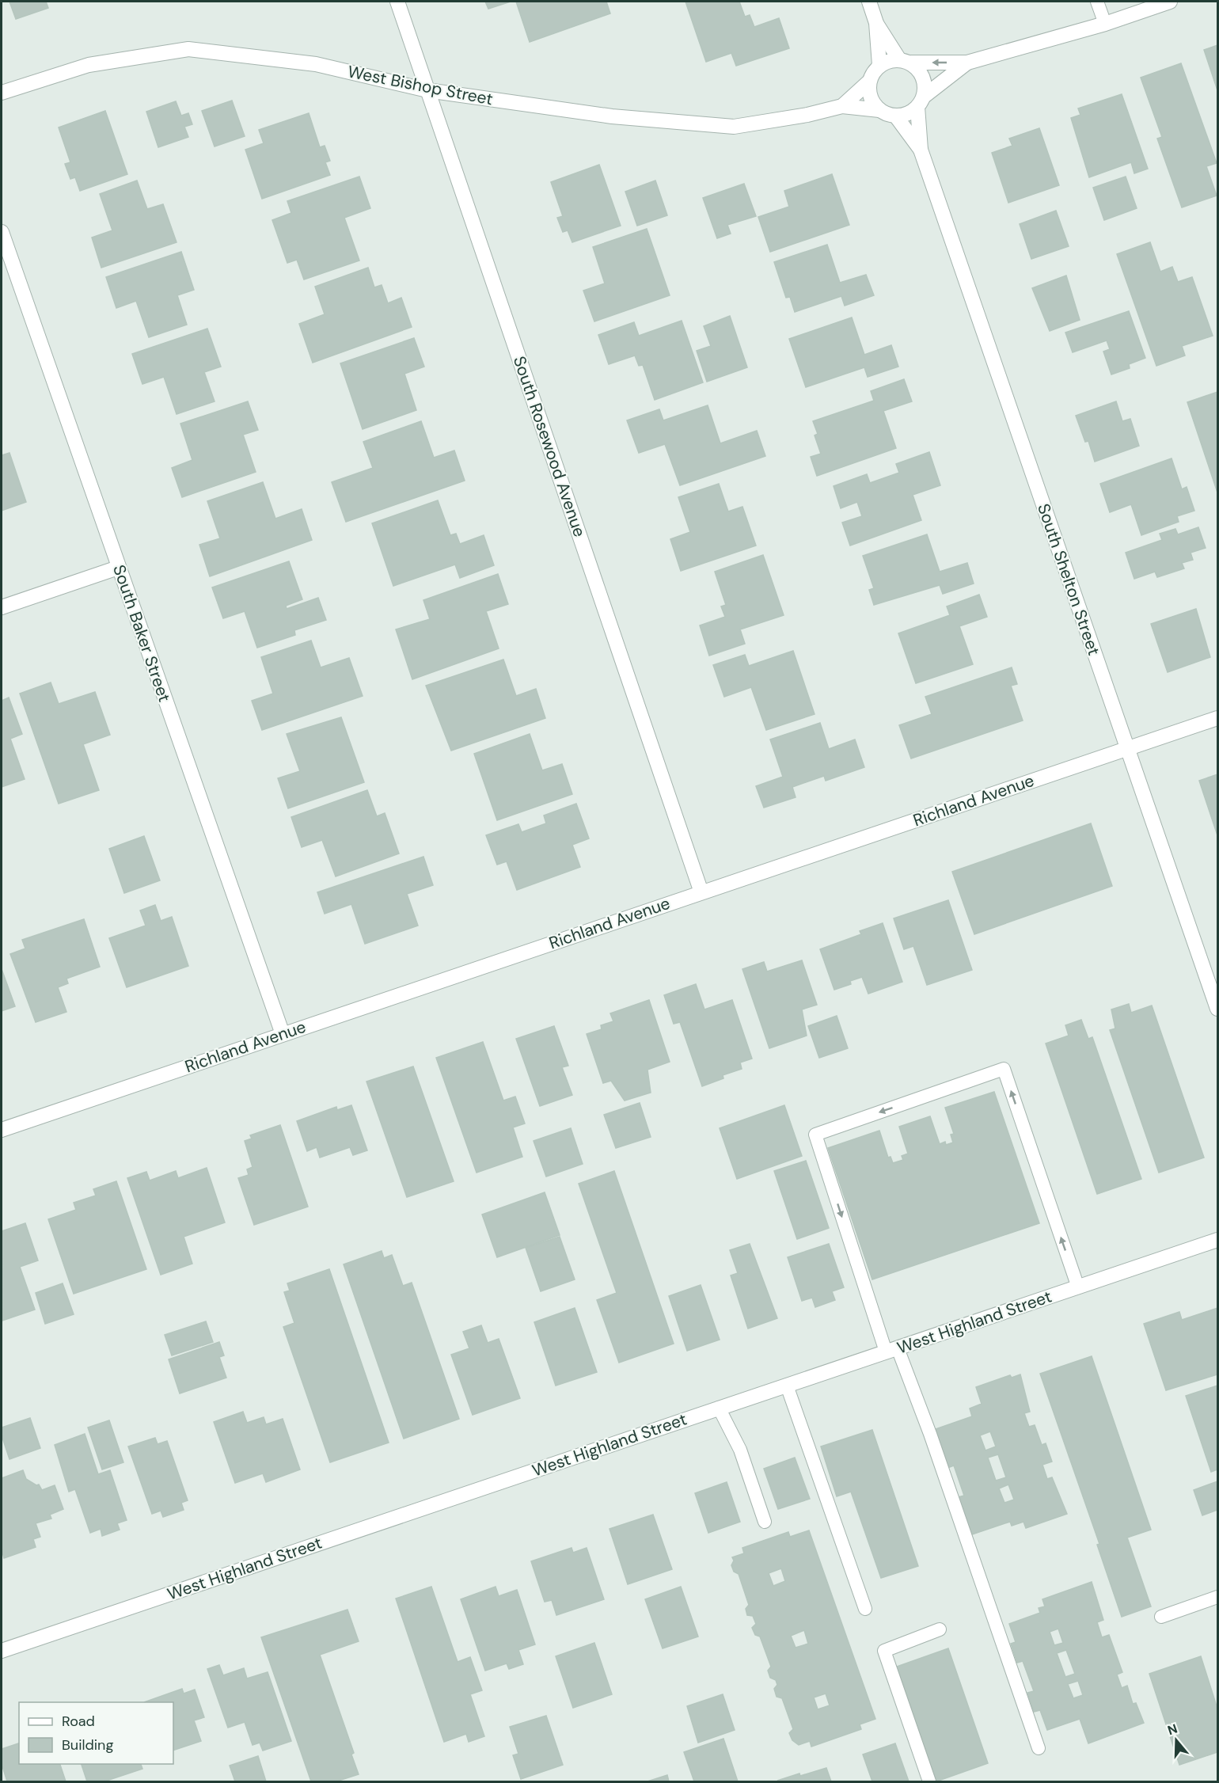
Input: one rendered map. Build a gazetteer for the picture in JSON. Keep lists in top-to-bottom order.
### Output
{
  "streets": {
    "street": [
      "West Bishop Street",
      "South Rosewood Avenue",
      "South Shelton Street",
      "South Baker Street",
      "Richland Avenue",
      "West Highland Street"
    ]
  },
  "crossings": [
    ["West Bishop Street", "South Rosewood Avenue"],
    ["West Bishop Street", "South Shelton Street"],
    ["South Rosewood Avenue", "Richland Avenue"],
    ["South Shelton Street", "Richland Avenue"],
    ["South Baker Street", "Richland Avenue"]
  ],
  "legend": ["Road", "Building"],
  "north": "top"
}
